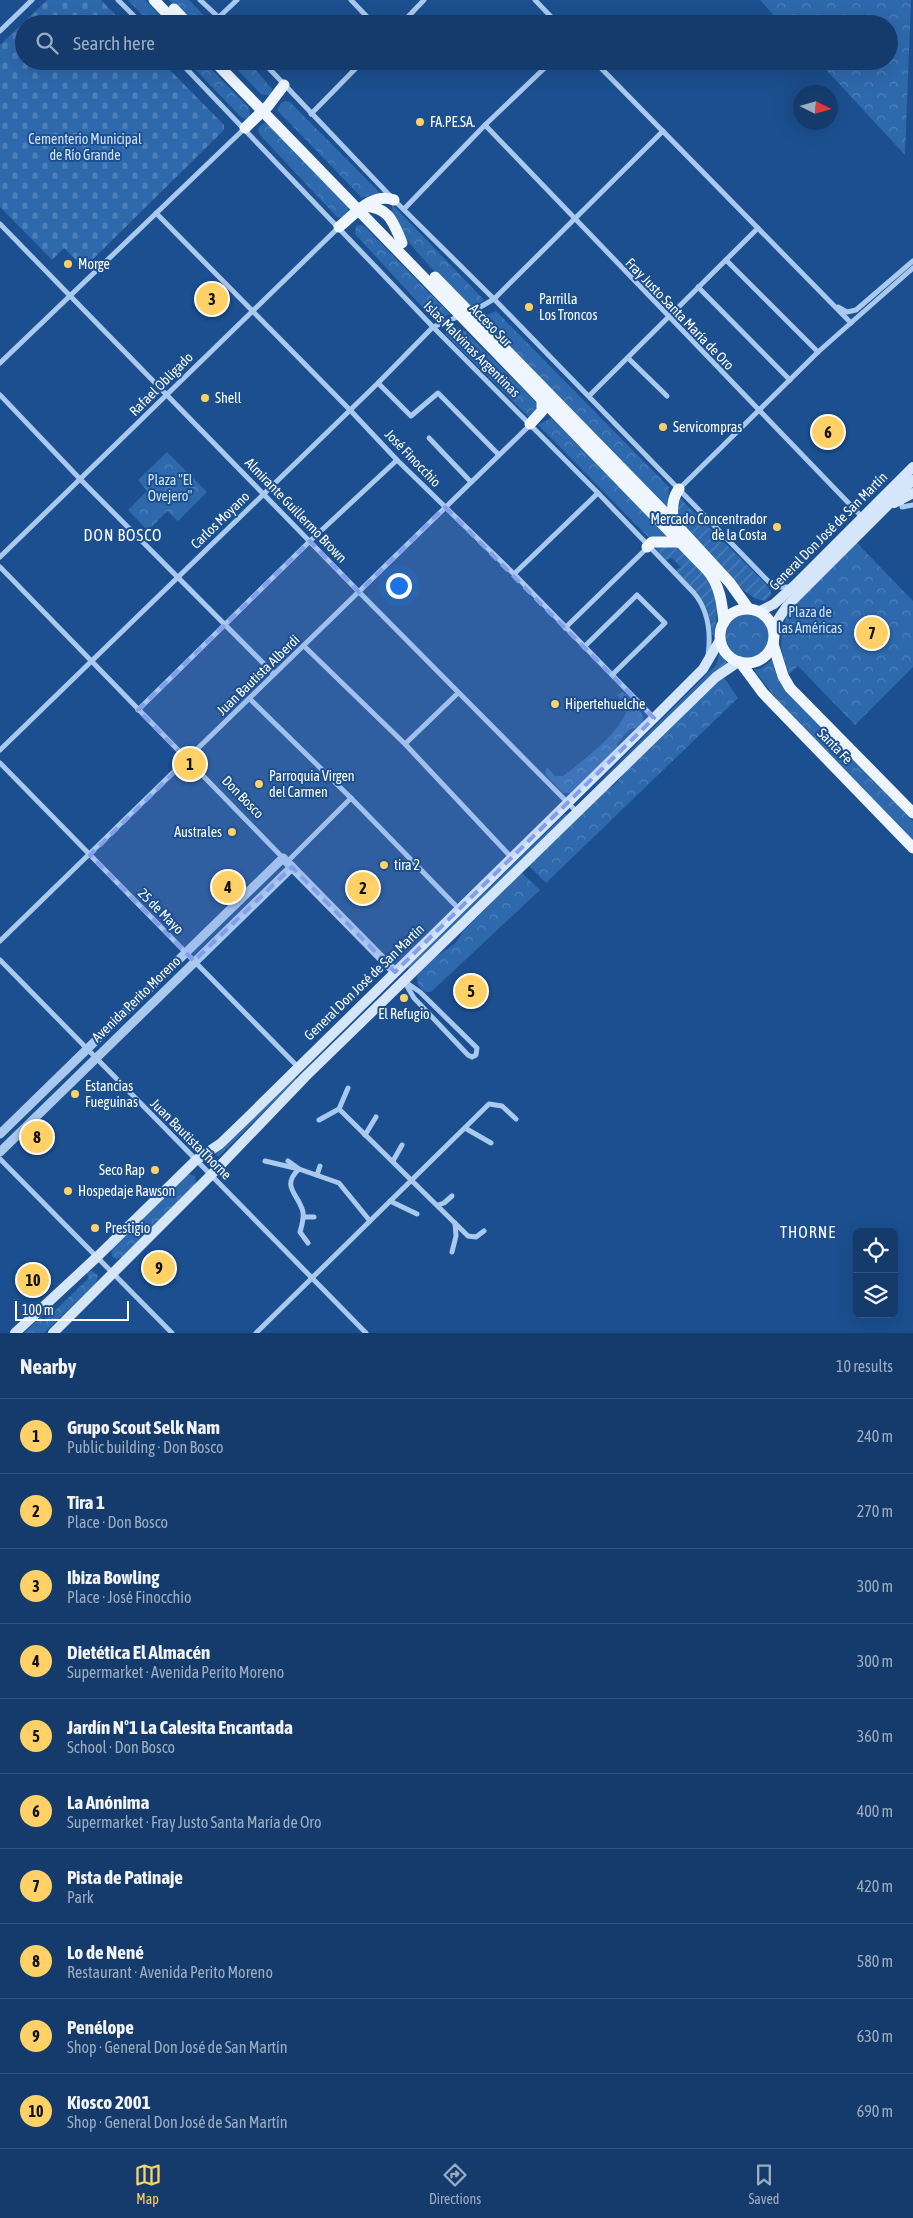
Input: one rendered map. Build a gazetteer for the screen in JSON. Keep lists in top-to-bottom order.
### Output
{
  "streets": {
    "main road": ["Acceso Sur", "General Don José de San Martín", "Santa Fe"],
    "street": [
      "Fray Justo Santa María de Oro",
      "Islas Malvinas Argentinas",
      "Rafael Obligado",
      "José Finocchio",
      "Almirante Guillermo Brown",
      "Carlos Moyano",
      "Juan Bautista Alberdi",
      "Don Bosco",
      "25 de Mayo",
      "Avenida Perito Moreno",
      "Juan Bautista Thorne"
    ]
  },
  "crossings": [
    ["Fray Justo Santa María de Oro", "Carlos Moyano"],
    ["Fray Justo Santa María de Oro", "General Don José de San Martín"],
    ["Acceso Sur", "Carlos Moyano"],
    ["Acceso Sur", "General Don José de San Martín"],
    ["Acceso Sur", "Santa Fe"],
    ["Islas Malvinas Argentinas", "Rafael Obligado"],
    ["Islas Malvinas Argentinas", "Carlos Moyano"],
    ["Islas Malvinas Argentinas", "General Don José de San Martín"],
    ["Islas Malvinas Argentinas", "Juan Bautista Alberdi"],
    ["Rafael Obligado", "José Finocchio"],
    ["Rafael Obligado", "Almirante Guillermo Brown"],
    ["José Finocchio", "Carlos Moyano"],
    ["José Finocchio", "General Don José de San Martín"],
    ["José Finocchio", "Juan Bautista Alberdi"],
    ["Almirante Guillermo Brown", "Carlos Moyano"],
    ["Almirante Guillermo Brown", "General Don José de San Martín"],
    ["Almirante Guillermo Brown", "Juan Bautista Alberdi"],
    ["Carlos Moyano", "Don Bosco"],
    ["General Don José de San Martín", "Santa Fe"],
    ["General Don José de San Martín", "Don Bosco"],
    ["General Don José de San Martín", "25 de Mayo"],
    ["General Don José de San Martín", "Juan Bautista Thorne"],
    ["Juan Bautista Alberdi", "Don Bosco"],
    ["Juan Bautista Alberdi", "25 de Mayo"],
    ["Don Bosco", "Avenida Perito Moreno"],
    ["25 de Mayo", "Avenida Perito Moreno"],
    ["Avenida Perito Moreno", "Juan Bautista Thorne"]
  ],
  "districts": ["DON BOSCO", "THORNE"],
  "parks": ["Cementerio Municipal de Río Grande", "Plaza \"El Ovejero\"", "Plaza de las Américas"],
  "places": [
    "FA.PE.SA.",
    "Morge",
    "Parrilla Los Troncos",
    "Shell",
    "Servicompras",
    "Mercado Concentrador de la Costa",
    "Hipertehuelche",
    "Parroquia Virgen del Carmen",
    "Australes",
    "tira 2",
    "El Refugio",
    "Estancias Fueguinas",
    "Seco Rap",
    "Hospedaje Rawson",
    "Prestigio"
  ],
  "scale_bar": "100 m",
  "north": "right",
  "page": {
    "search": "Search here",
    "pins": [
      "3",
      "6",
      "7",
      "1",
      "4",
      "2",
      "5",
      "8",
      "9",
      "10"
    ],
    "scale": "100 m",
    "heading": ["Nearby", "10 results"],
    "list": [
      {
        "mark": "1",
        "name": "Grupo Scout Selk Nam",
        "note": "Public building · Don Bosco",
        "value": "240 m"
      },
      {
        "mark": "2",
        "name": "Tira 1",
        "note": "Place · Don Bosco",
        "value": "270 m"
      },
      {
        "mark": "3",
        "name": "Ibiza Bowling",
        "note": "Place · José Finocchio",
        "value": "300 m"
      },
      {
        "mark": "4",
        "name": "Dietética El Almacén",
        "note": "Supermarket · Avenida Perito Moreno",
        "value": "300 m"
      },
      {
        "mark": "5",
        "name": "Jardín Nº1 La Calesita Encantada",
        "note": "School · Don Bosco",
        "value": "360 m"
      },
      {
        "mark": "6",
        "name": "La Anónima",
        "note": "Supermarket · Fray Justo Santa María de Oro",
        "value": "400 m"
      },
      {
        "mark": "7",
        "name": "Pista de Patinaje",
        "note": "Park",
        "value": "420 m"
      },
      {
        "mark": "8",
        "name": "Lo de Nené",
        "note": "Restaurant · Avenida Perito Moreno",
        "value": "580 m"
      },
      {
        "mark": "9",
        "name": "Penélope",
        "note": "Shop · General Don José de San Martín",
        "value": "630 m"
      },
      {
        "mark": "10",
        "name": "Kiosco 2001",
        "note": "Shop · General Don José de San Martín",
        "value": "690 m"
      }
    ],
    "nav": ["Map", "Directions", "Saved"]
  }
}
